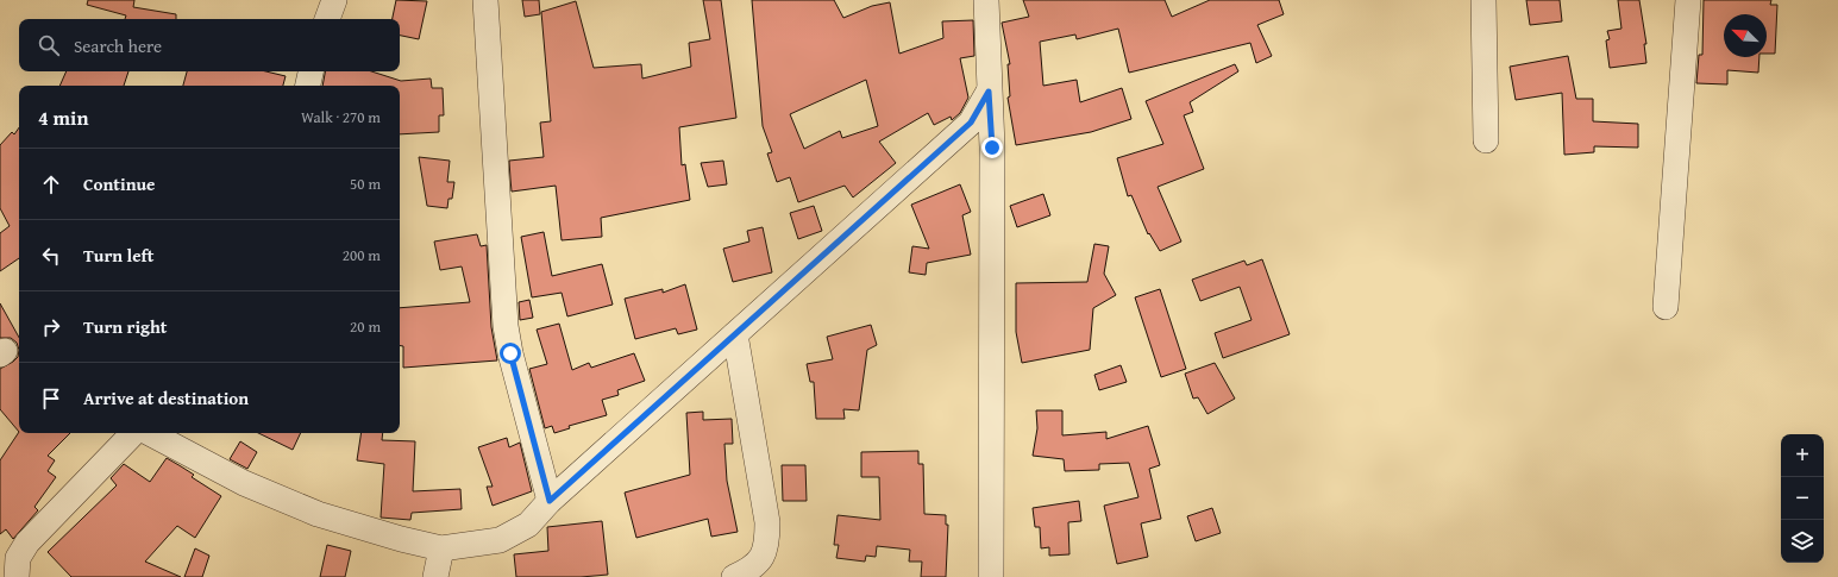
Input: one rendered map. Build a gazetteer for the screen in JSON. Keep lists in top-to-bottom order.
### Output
{
  "north": "top left",
  "page": {
    "search": "Search here",
    "heading": ["4 min", "Walk · 270 m"],
    "list": [
      ["Continue", "50 m"],
      ["Turn left", "200 m"],
      ["Turn right", "20 m"],
      "Arrive at destination"
    ],
    "map_buttons": ["+", "−"]
  }
}
